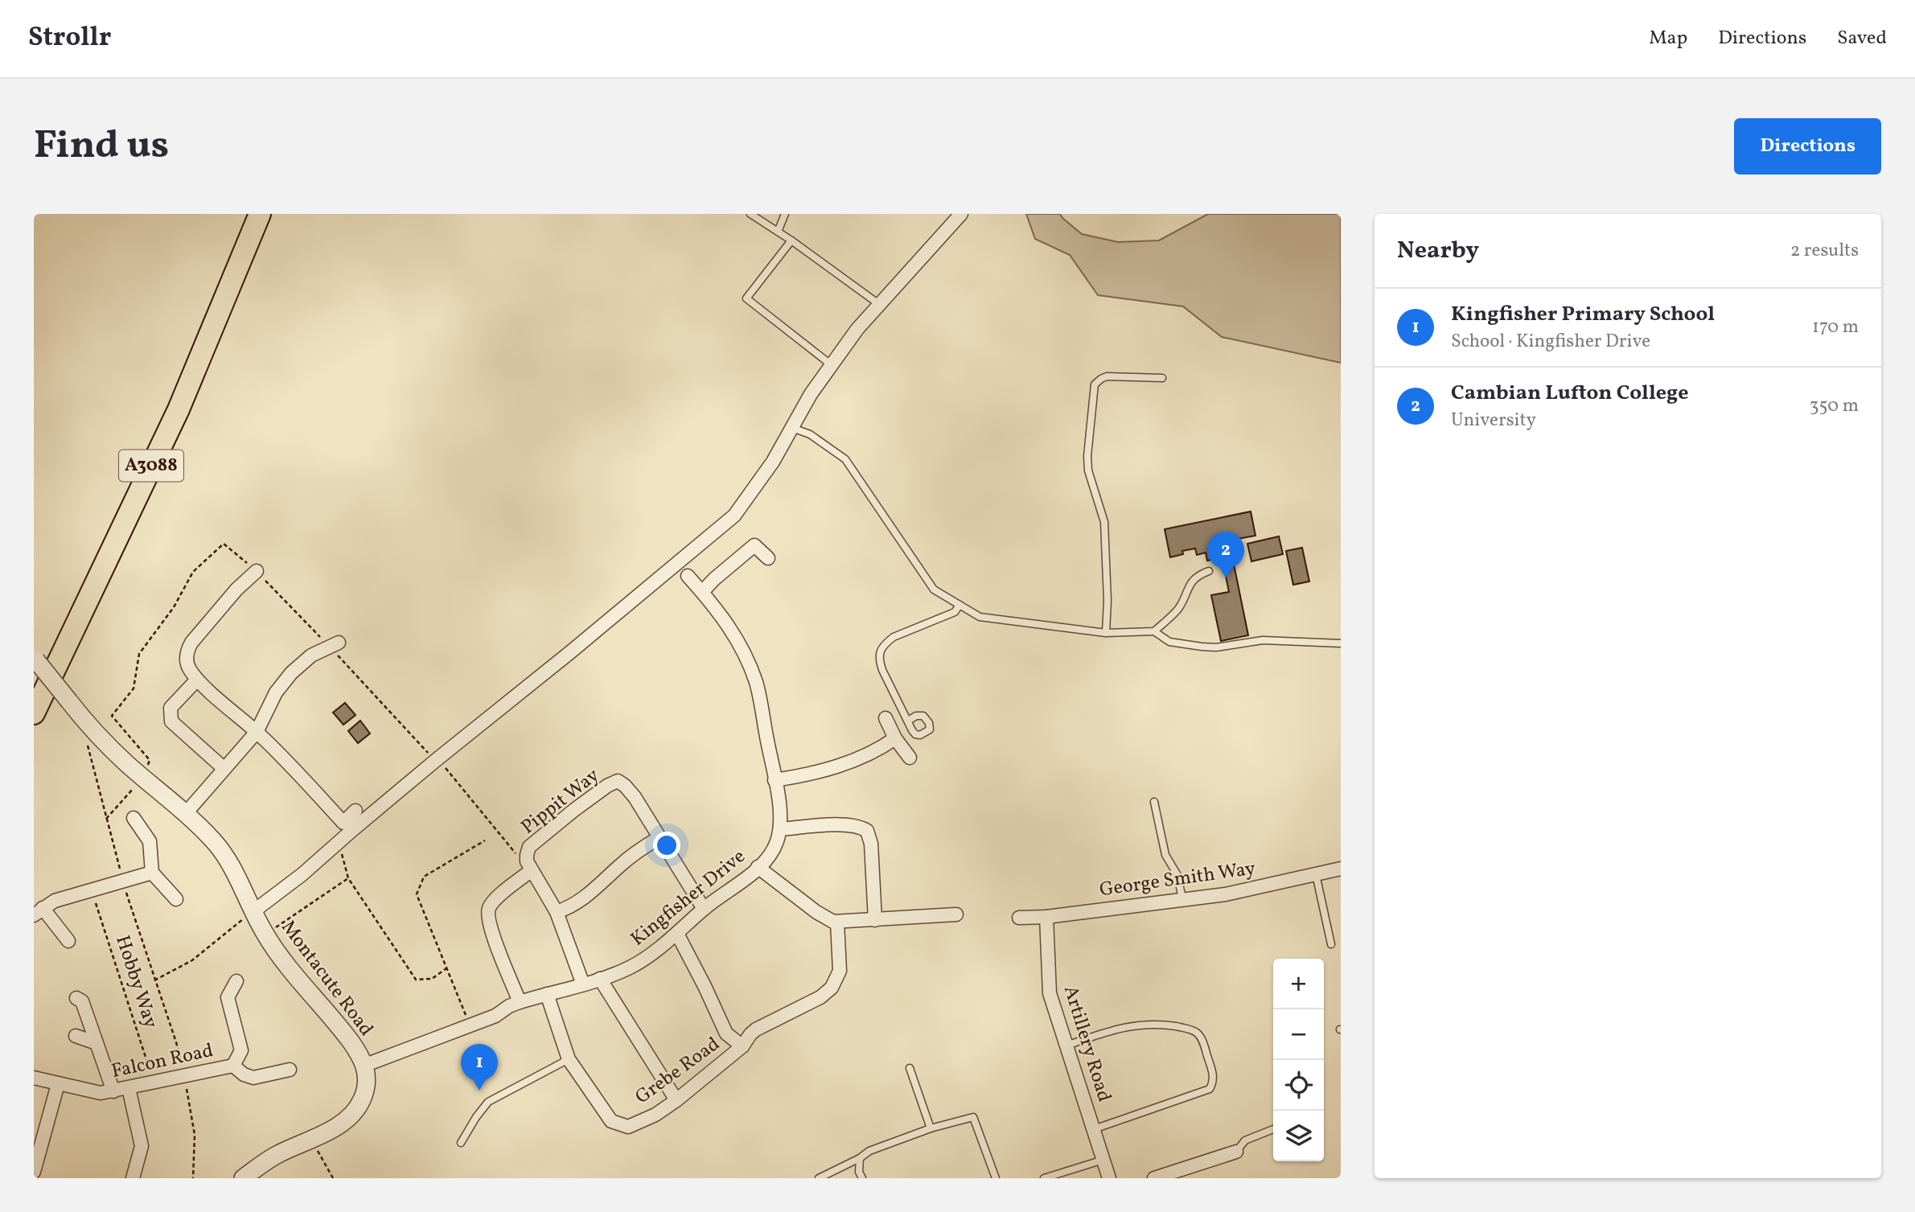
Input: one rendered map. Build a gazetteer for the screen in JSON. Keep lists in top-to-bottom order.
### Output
{
  "streets": {
    "highway": ["A3088"],
    "street": [
      "Pippit Way",
      "George Smith Way",
      "Kingfisher Drive",
      "Montacute Road",
      "Artillery Road",
      "Falcon Road",
      "Grebe Road"
    ],
    "path": ["Hobby Way"]
  },
  "crossings": [
    ["Pippit Way", "Kingfisher Drive"],
    ["George Smith Way", "Artillery Road"],
    ["Kingfisher Drive", "Montacute Road"],
    ["Kingfisher Drive", "Grebe Road"],
    ["Hobby Way", "Falcon Road"]
  ],
  "page": {
    "header": "Strollr",
    "nav": ["Map", "Directions", "Saved"],
    "buttons": "Directions",
    "title": "Find us",
    "heading": ["Nearby", "2 results"],
    "list": [
      {
        "mark": "1",
        "name": "Kingfisher Primary School",
        "note": "School · Kingfisher Drive",
        "value": "170 m"
      },
      {
        "mark": "2",
        "name": "Cambian Lufton College",
        "note": "University",
        "value": "350 m"
      }
    ],
    "pins": ["2", "1"],
    "map_buttons": ["+", "−"]
  }
}
